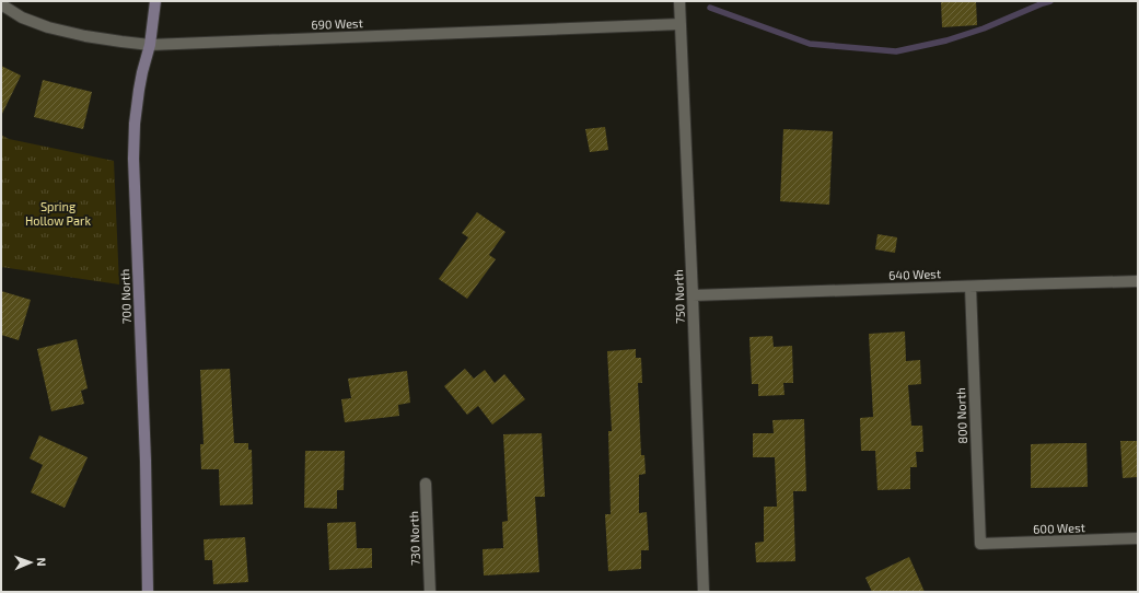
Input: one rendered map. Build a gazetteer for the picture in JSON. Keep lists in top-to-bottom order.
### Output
{
  "streets": {
    "street": [
      "690 West",
      "640 West",
      "700 North",
      "750 North",
      "800 North",
      "600 West",
      "730 North"
    ]
  },
  "crossings": [
    ["690 West", "700 North"],
    ["690 West", "750 North"],
    ["640 West", "750 North"],
    ["640 West", "800 North"],
    ["800 North", "600 West"]
  ],
  "parks": ["Spring Hollow Park"],
  "north": "right"
}
